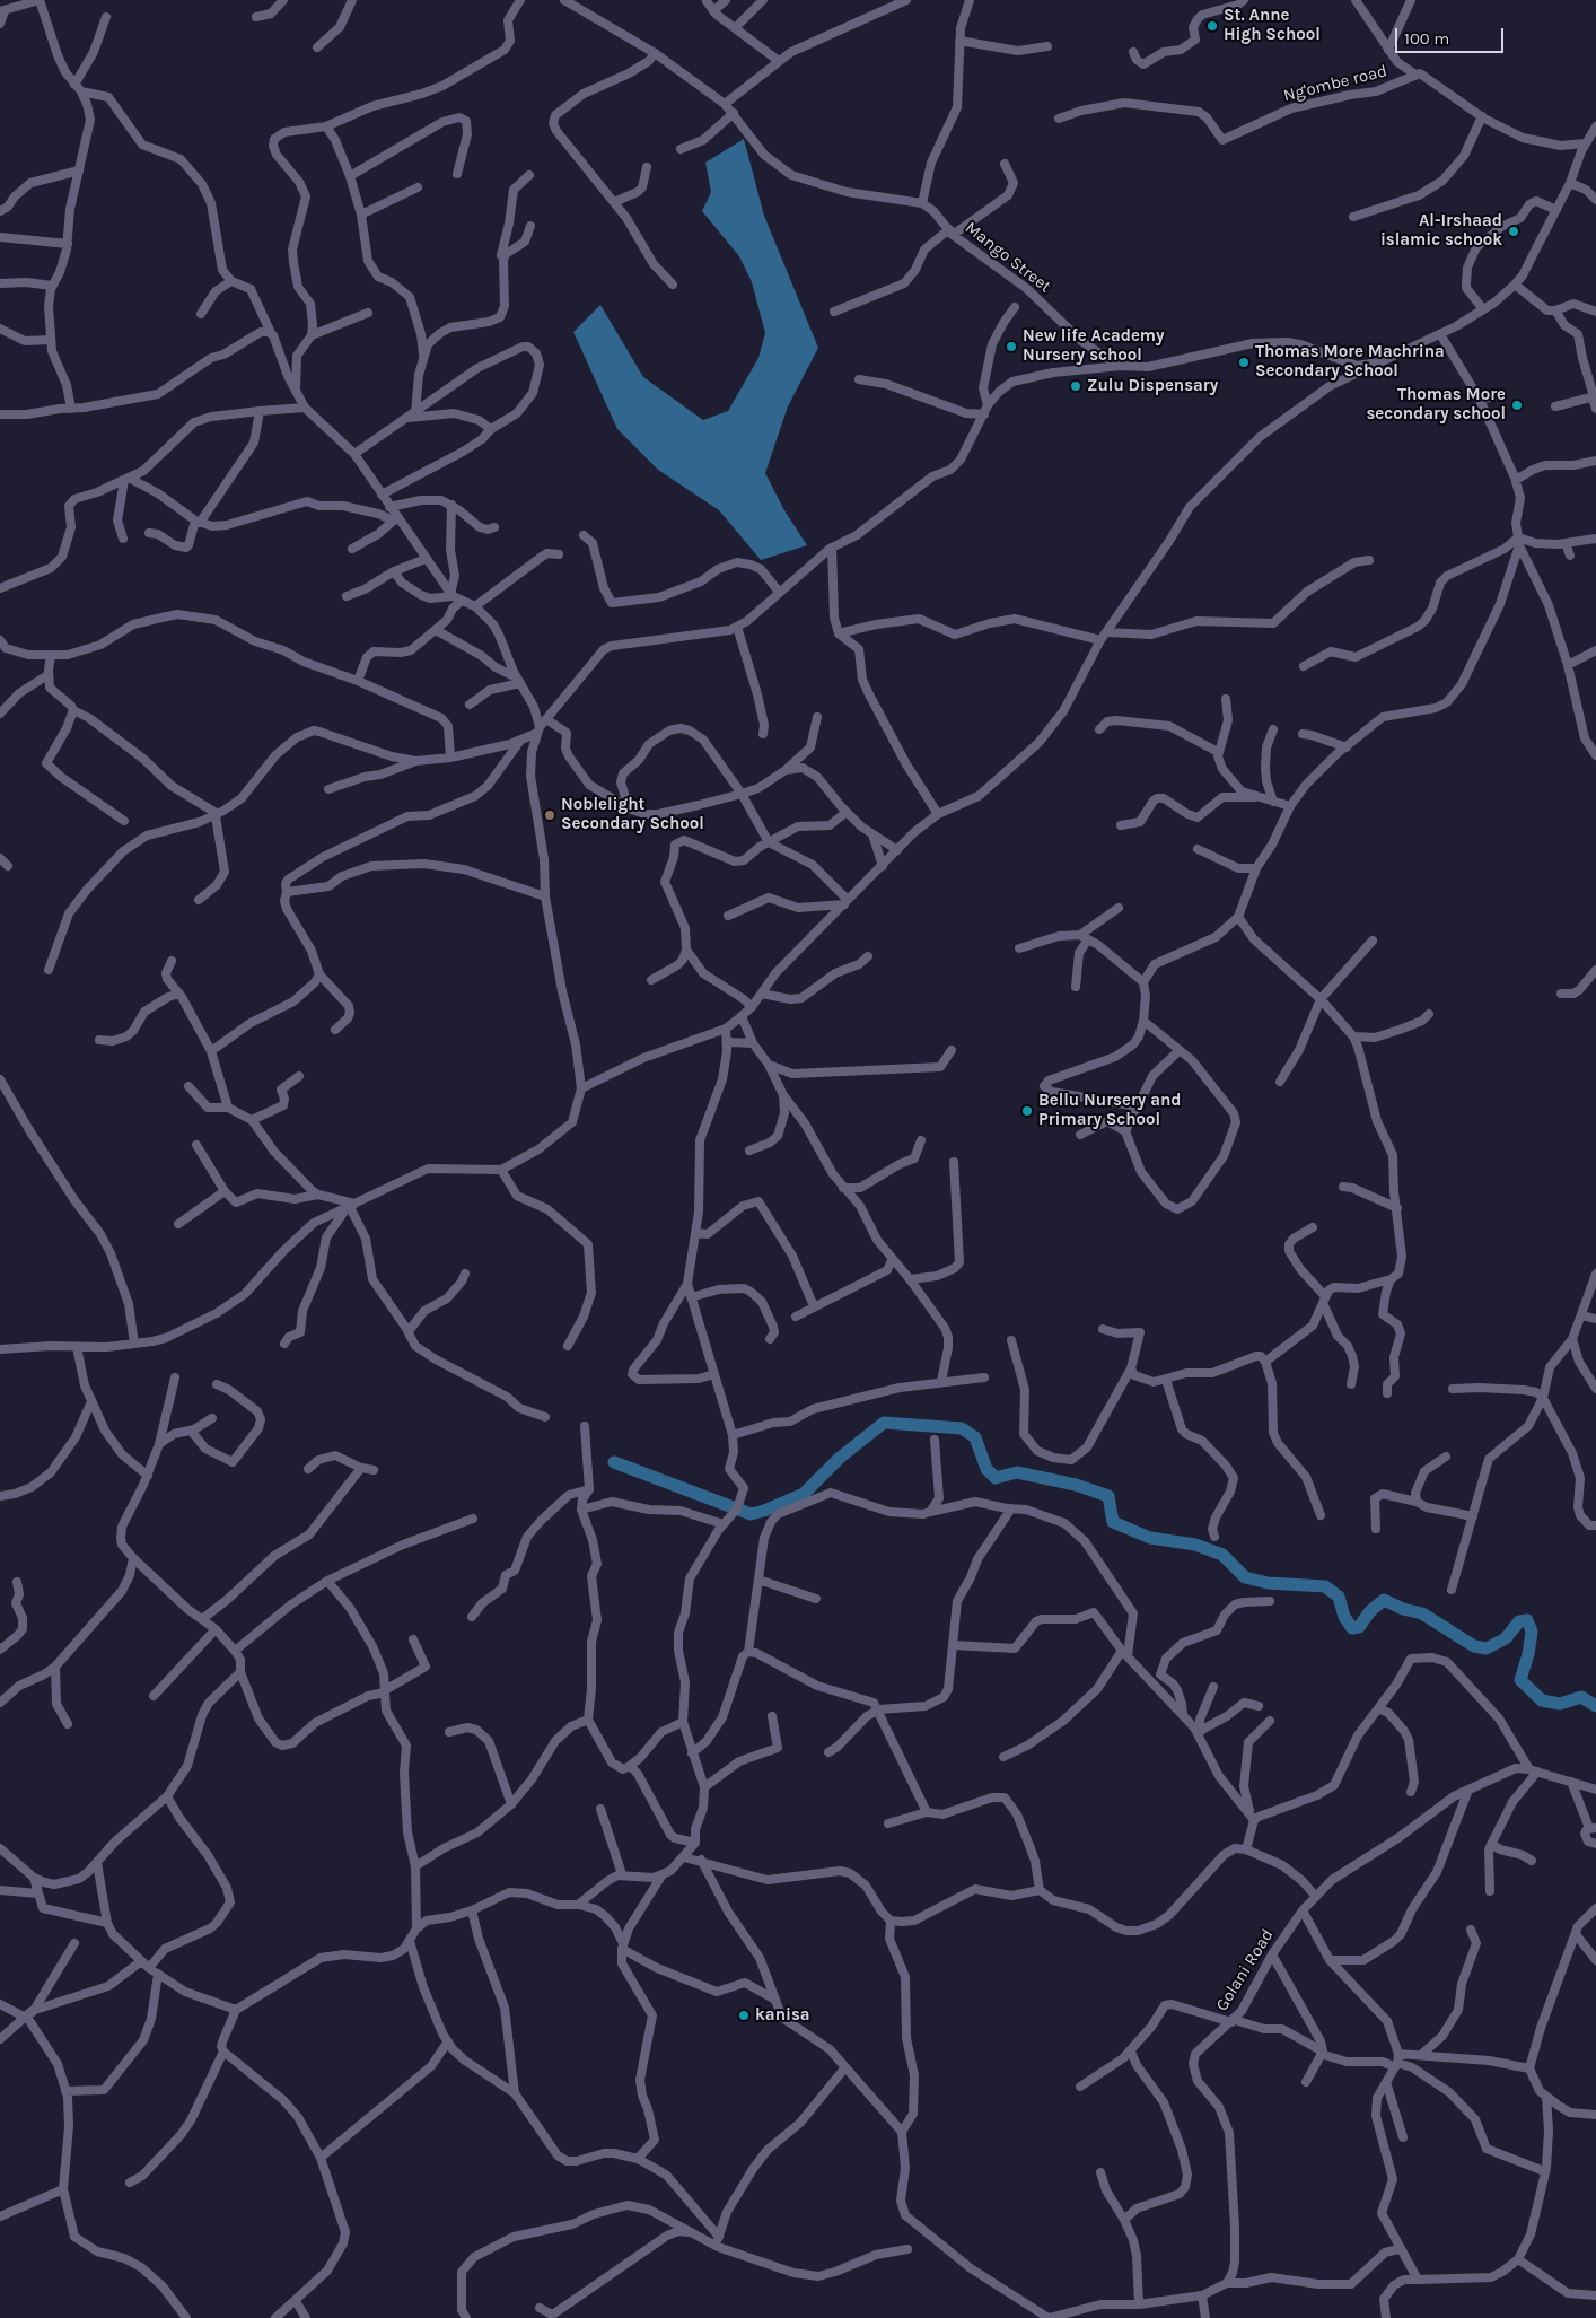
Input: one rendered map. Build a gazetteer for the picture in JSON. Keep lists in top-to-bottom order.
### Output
{
  "streets": {
    "street": ["Ng'ombe road", "Mango Street", "Golani Road"]
  },
  "places": [
    "St. Anne High School",
    "Al-Irshaad islamic schook",
    "New life Academy Nursery school",
    "Thomas More Machrina Secondary School",
    "Zulu Dispensary",
    "Thomas More secondary school",
    "Noblelight Secondary School",
    "Bellu Nursery and Primary School",
    "kanisa"
  ],
  "scale_bar": "100 m"
}
